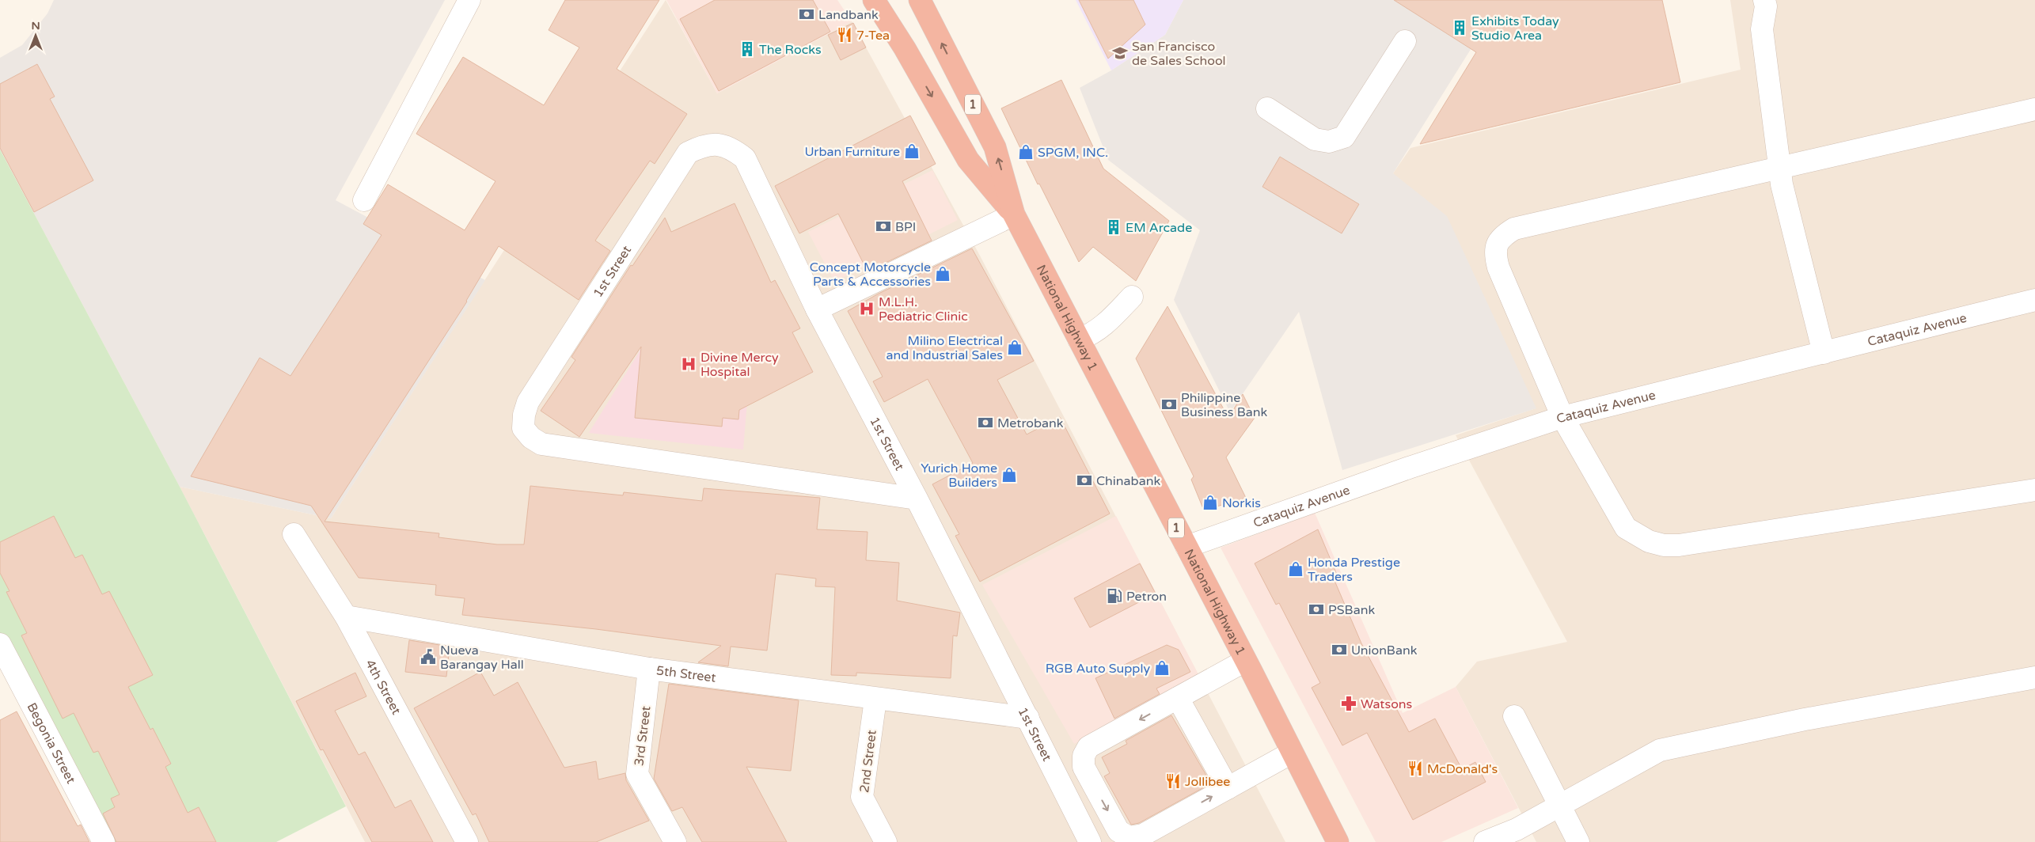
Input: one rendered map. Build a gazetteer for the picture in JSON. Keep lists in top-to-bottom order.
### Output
{
  "streets": {
    "highway": ["1", "National Highway 1"],
    "street": [
      "1st Street",
      "Cataquiz Avenue",
      "5th Street",
      "4th Street",
      "3rd Street",
      "Begonia Street",
      "2nd Street"
    ]
  },
  "crossings": [
    ["1st Street", "5th Street"],
    ["National Highway 1", "Cataquiz Avenue"],
    ["5th Street", "4th Street"],
    ["5th Street", "3rd Street"],
    ["5th Street", "2nd Street"]
  ],
  "places": {
    "bank": [
      "Landbank",
      "BPI",
      "Philippine Business Bank",
      "Metrobank",
      "Chinabank",
      "PSBank",
      "UnionBank"
    ],
    "building": ["Exhibits Today Studio Area", "The Rocks", "EM Arcade"],
    "restaurant": ["7-Tea", "McDonald's", "Jollibee"],
    "school or university": ["San Francisco de Sales School"],
    "shop": [
      "Urban Furniture",
      "SPGM, INC.",
      "Concept Motorcycle Parts & Accessories",
      "Milino Electrical and Industrial Sales",
      "Yurich Home Builders",
      "Norkis",
      "Honda Prestige Traders",
      "RGB Auto Supply"
    ],
    "hospital": ["M.L.H. Pediatric Clinic", "Divine Mercy Hospital"],
    "fuel station": ["Petron"],
    "public building": ["Nueva Barangay Hall"],
    "pharmacy": ["Watsons"]
  },
  "north": "top"
}
